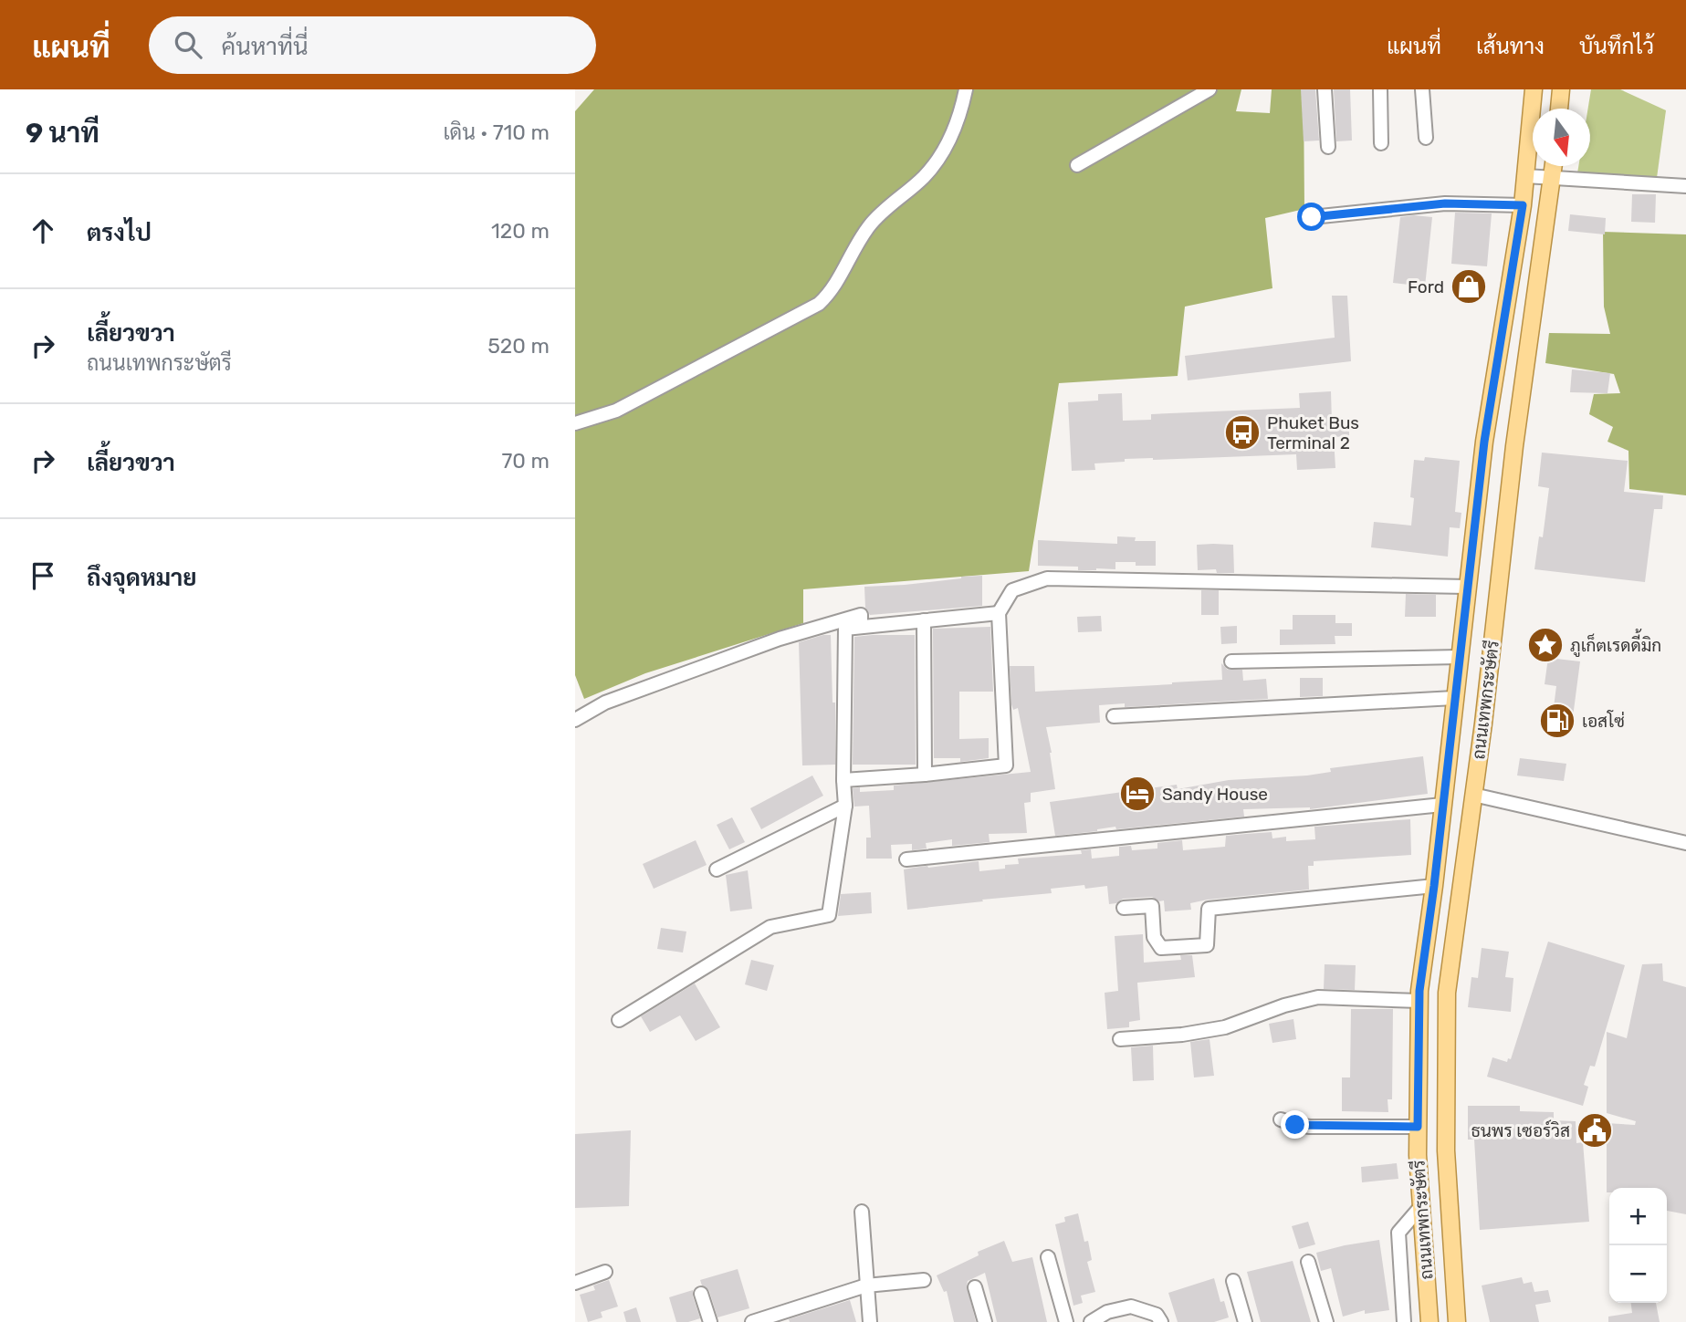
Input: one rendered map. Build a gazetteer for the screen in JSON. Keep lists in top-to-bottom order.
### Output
{
  "streets": {
    "main road": ["ถนนเทพกระษัตรี"]
  },
  "places": {
    "shop": ["Ford"],
    "bus stop": ["Phuket Bus Terminal 2"],
    "place": ["ภูเก็ตเรดดี้มิก"],
    "fuel station": ["เอสโซ่"],
    "hotel": ["Sandy House"],
    "public building": ["ธนพร เซอร์วิส"]
  },
  "north": "bottom",
  "page": {
    "header": "แผนที่",
    "search": "ค้นหาที่นี่",
    "nav": ["แผนที่", "เส้นทาง", "บันทึกไว้"],
    "heading": ["9 นาที", "เดิน · 710 m"],
    "list": [
      ["ตรงไป", "120 m"],
      ["เลี้ยวขวา", "ถนนเทพกระษัตรี", "520 m"],
      ["เลี้ยวขวา", "70 m"],
      "ถึงจุดหมาย"
    ],
    "map_buttons": ["+", "−"]
  }
}
